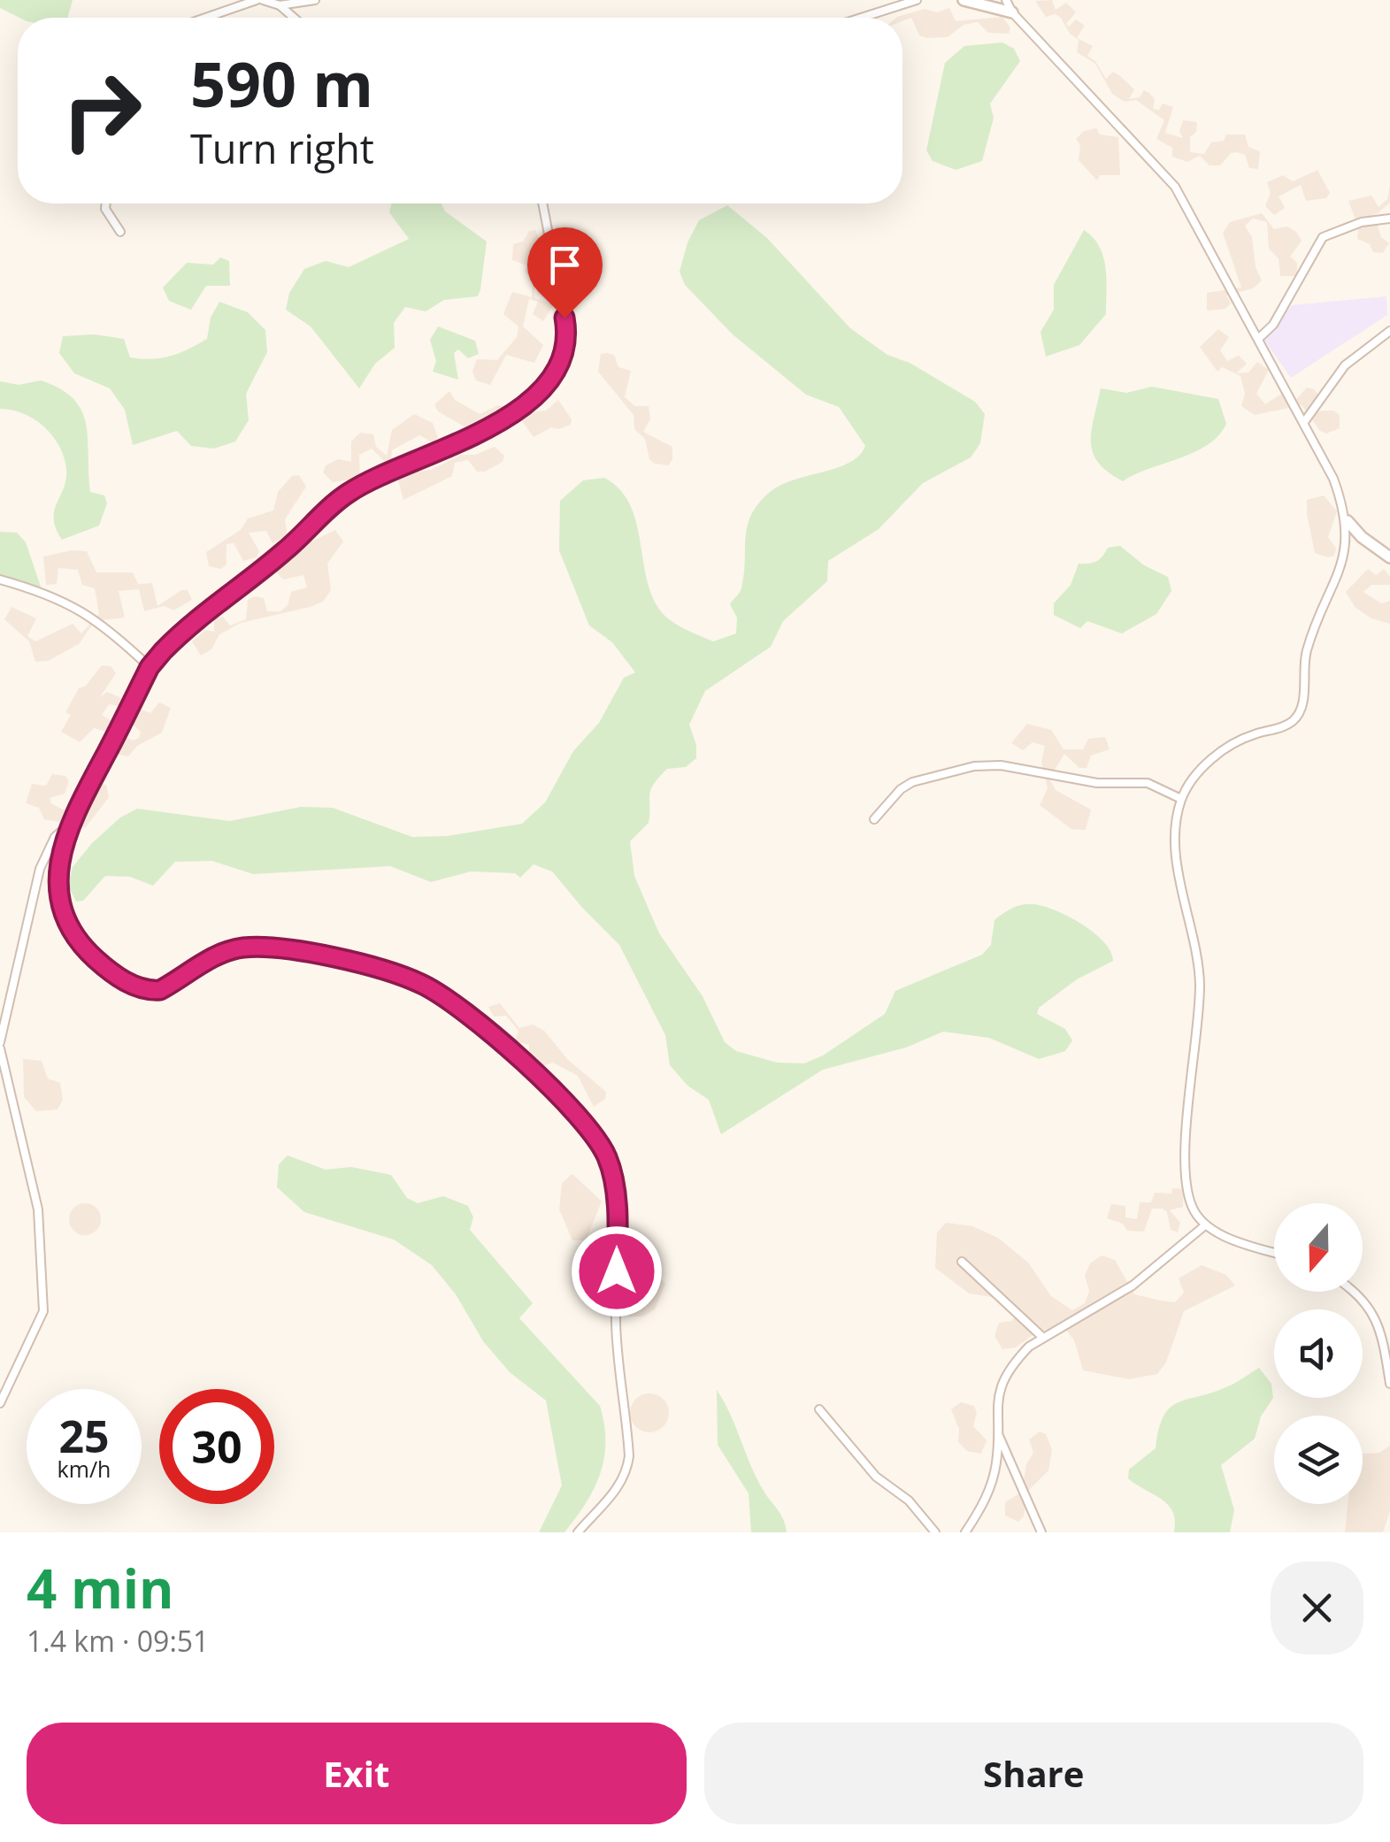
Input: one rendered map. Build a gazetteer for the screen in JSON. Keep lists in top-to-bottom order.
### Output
{
  "north": "bottom",
  "page": {
    "turn": ["590 m", "Turn right"],
    "speed": "25 km/h",
    "limit": "30",
    "heading": ["4 min", "1.4 km · 09:51"],
    "buttons": ["Exit", "Share"]
  }
}
